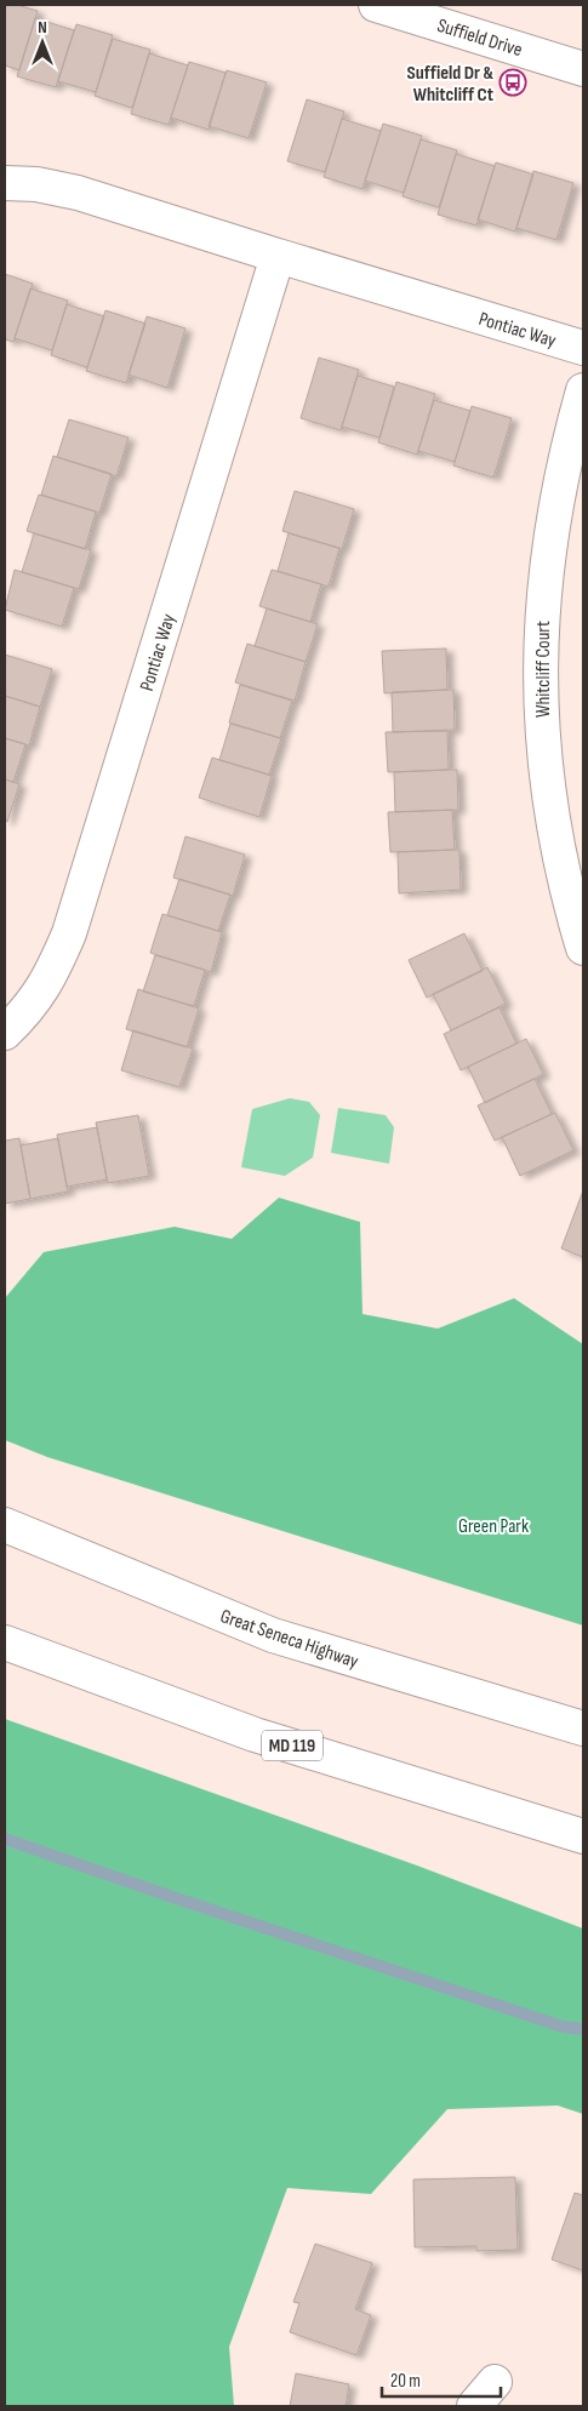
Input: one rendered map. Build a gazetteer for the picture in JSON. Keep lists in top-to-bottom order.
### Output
{
  "streets": {
    "street": [
      "Suffield Drive",
      "Pontiac Way",
      "Whitcliff Court",
      "Great Seneca Highway",
      "MD 119"
    ]
  },
  "parks": ["Green Park"],
  "places": {
    "bus stop": ["Suffield Dr & Whitcliff Ct"]
  },
  "scale_bar": "20 m",
  "north": "top"
}
